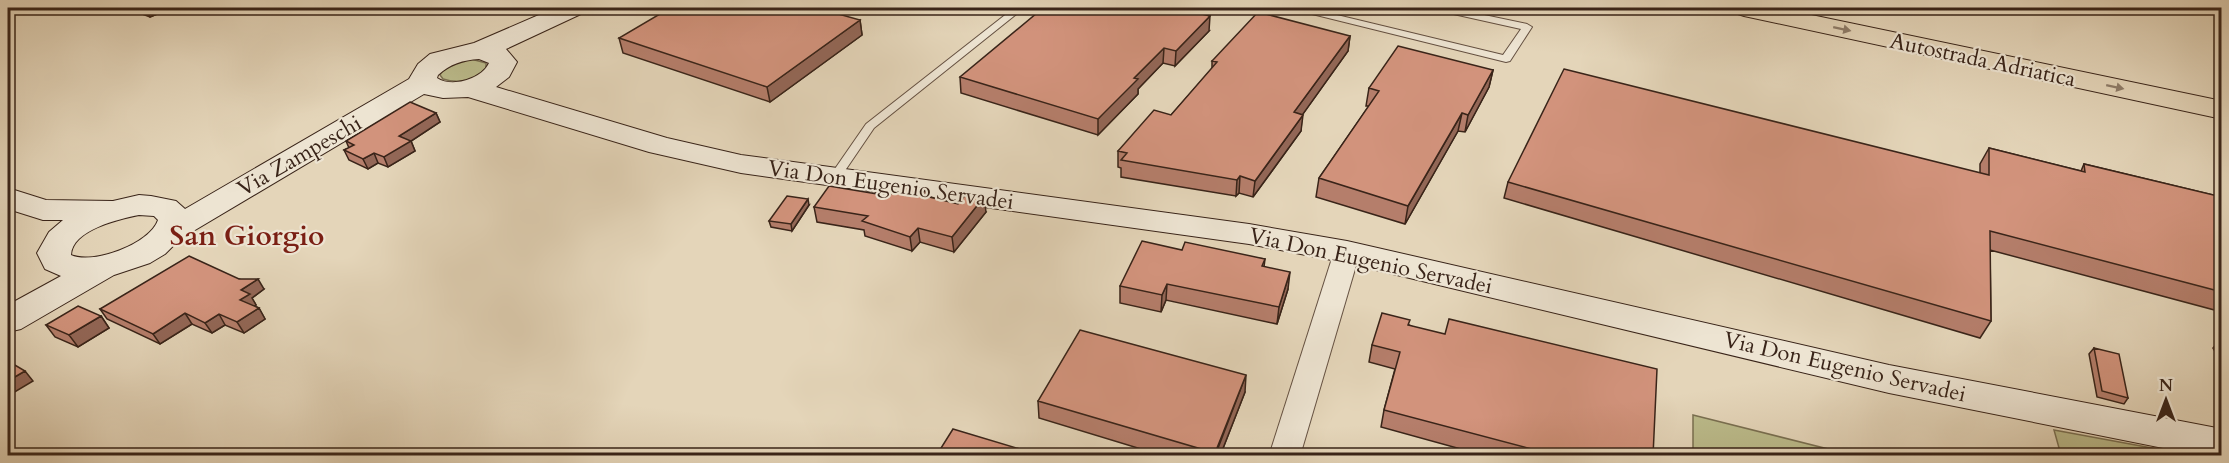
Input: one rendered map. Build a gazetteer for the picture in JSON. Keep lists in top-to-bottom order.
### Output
{
  "streets": {
    "highway": ["Autostrada Adriatica"],
    "street": ["Via Zampeschi", "Via Don Eugenio Servadei"]
  },
  "crossings": [
    ["Via Zampeschi", "Via Don Eugenio Servadei"]
  ],
  "districts": ["San Giorgio"],
  "north": "top"
}
